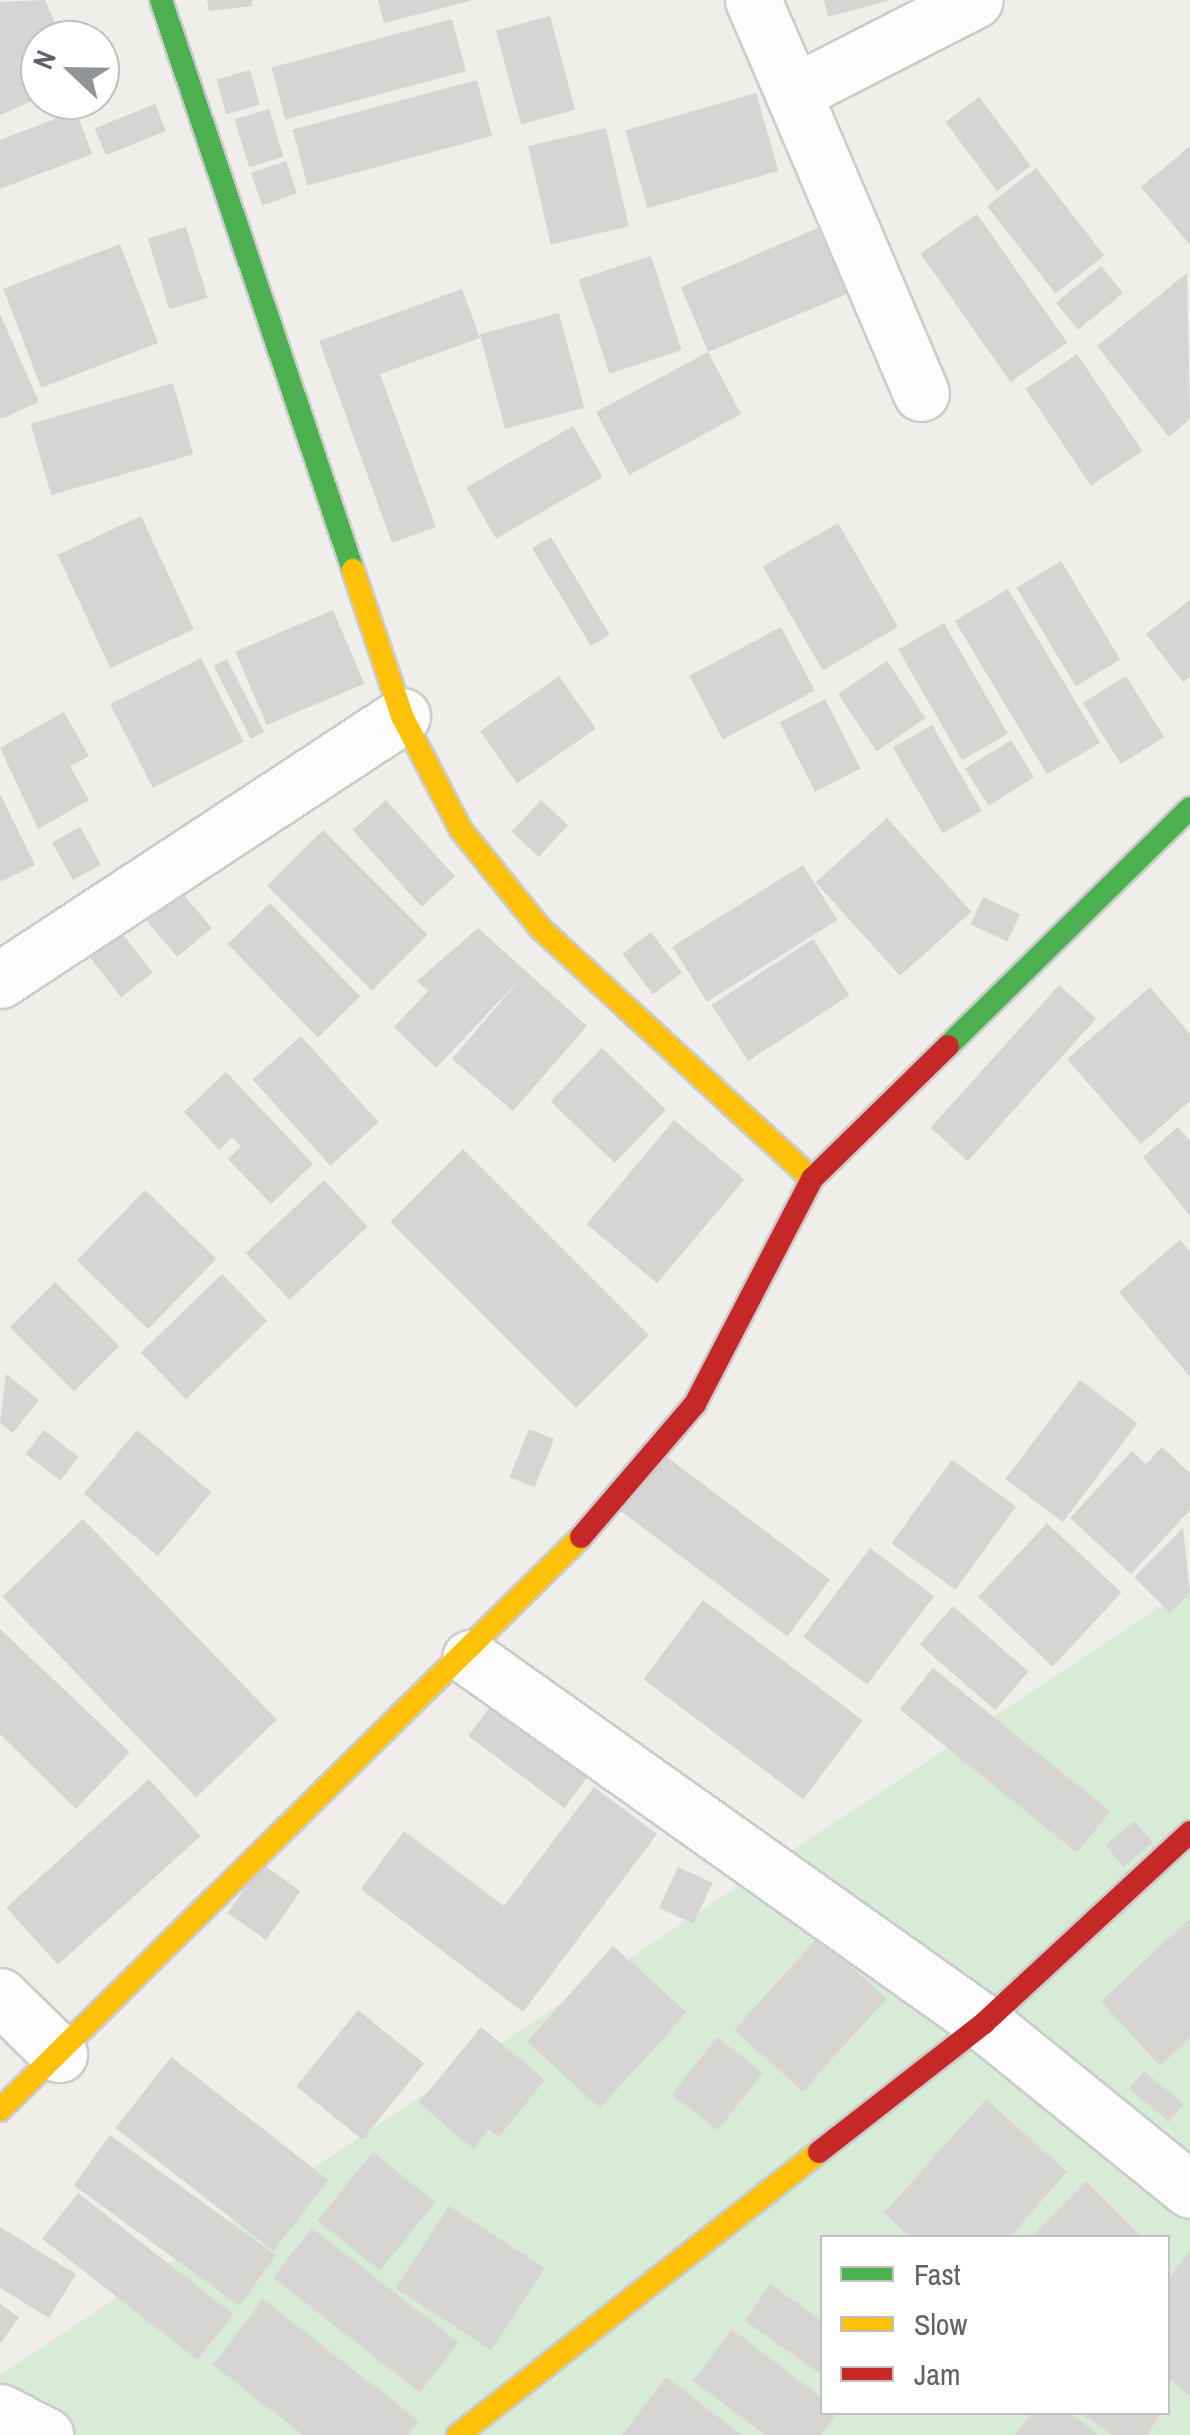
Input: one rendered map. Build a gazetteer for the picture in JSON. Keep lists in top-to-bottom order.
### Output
{
  "legend": ["Fast", "Slow", "Jam"],
  "north": "left"
}
